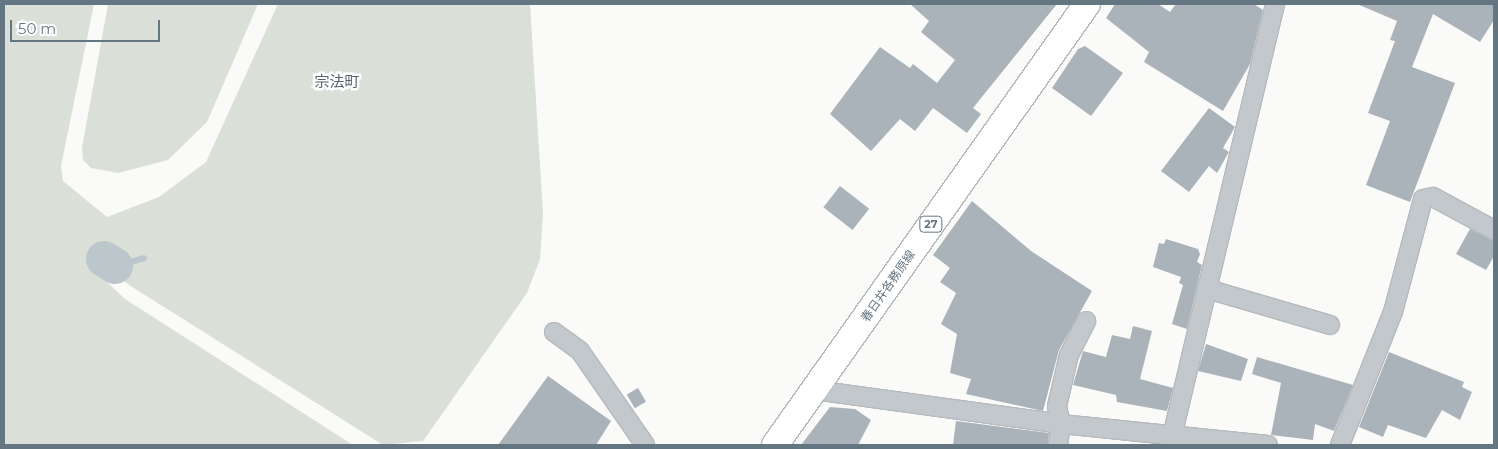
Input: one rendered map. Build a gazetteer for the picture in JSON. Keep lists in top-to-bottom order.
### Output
{
  "streets": {
    "main road": ["27", "春日井各務原線"]
  },
  "districts": ["宗法町"],
  "scale_bar": "50 m"
}
